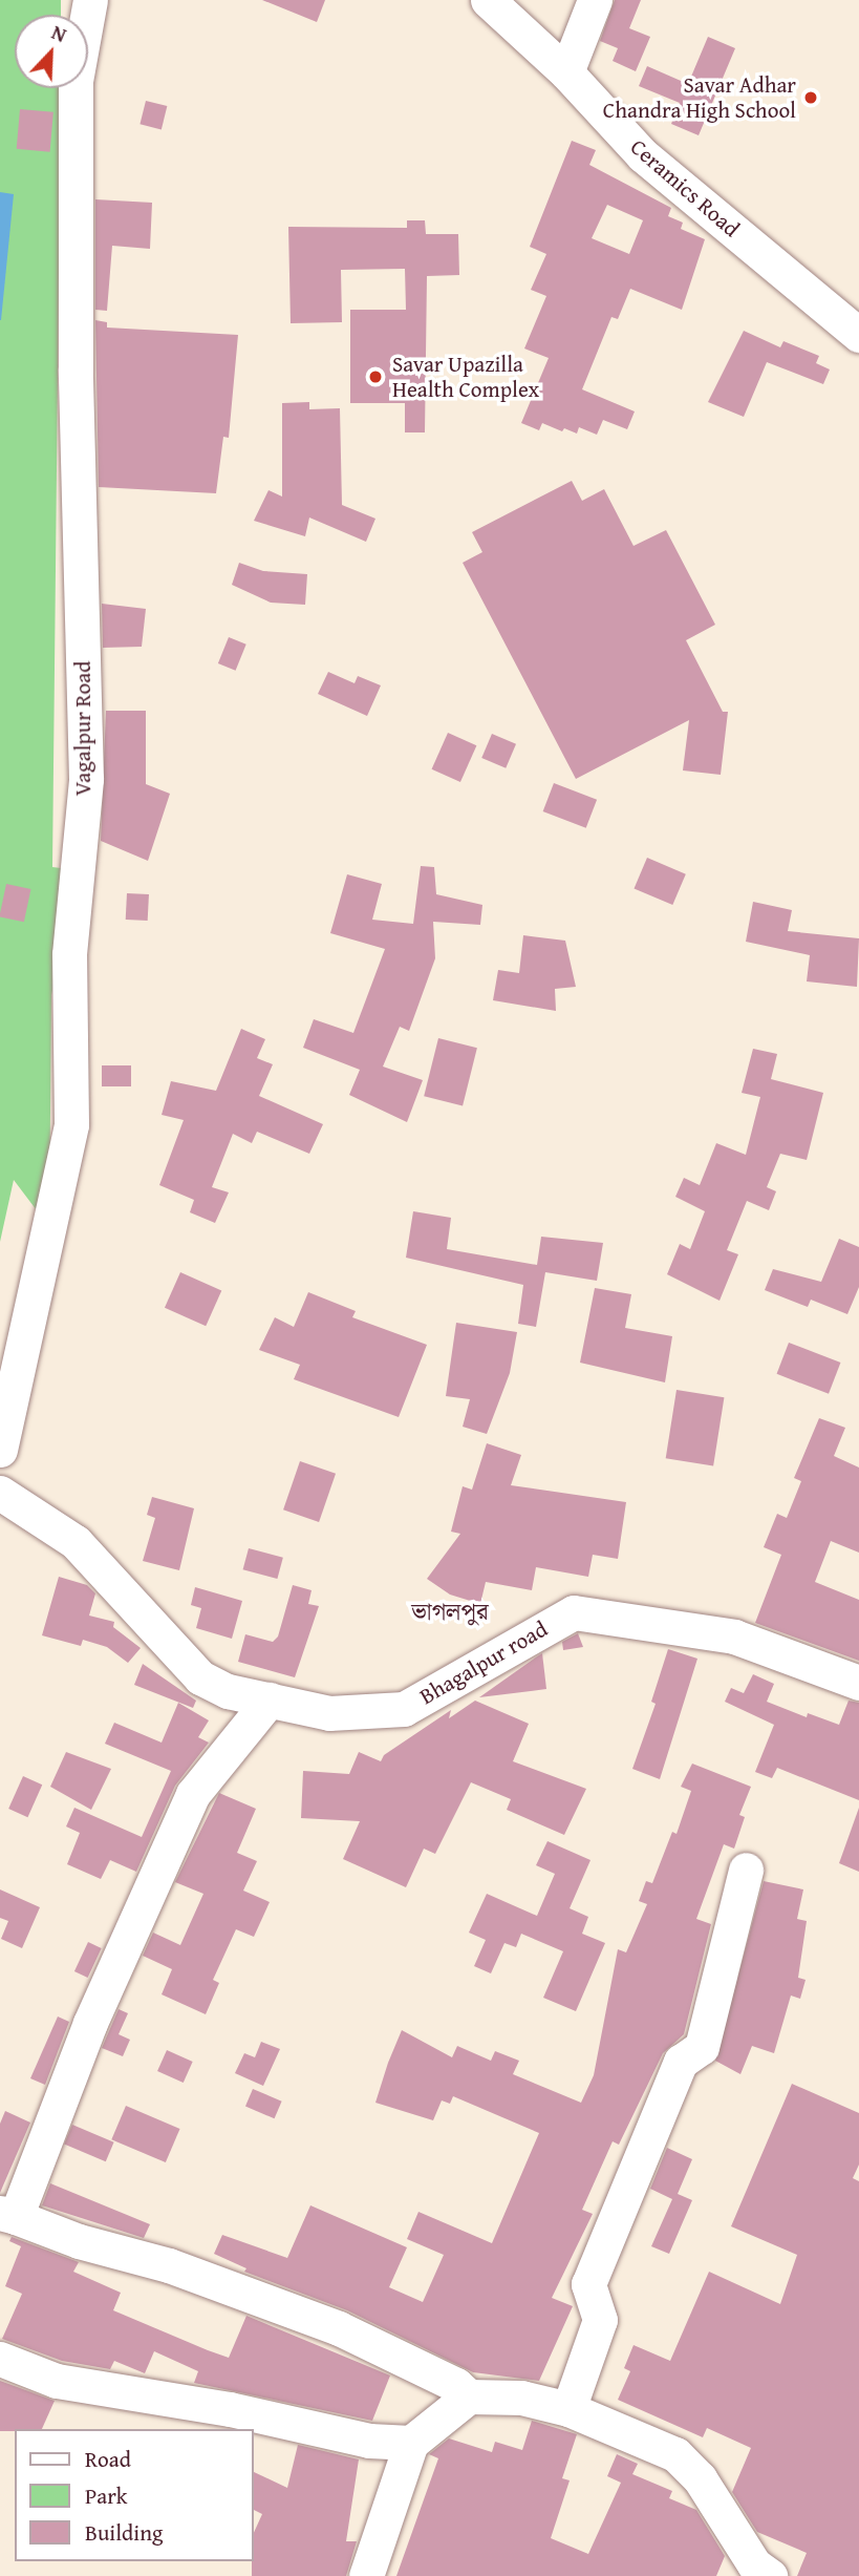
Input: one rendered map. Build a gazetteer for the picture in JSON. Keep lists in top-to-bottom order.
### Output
{
  "streets": {
    "street": ["Ceramics Road", "Vagalpur Road", "Bhagalpur road"]
  },
  "districts": ["ভাগলপুর"],
  "places": ["Savar Adhar Chandra High School", "Savar Upazilla Health Complex"],
  "legend": ["Road", "Park", "Building"],
  "north": "top right"
}
